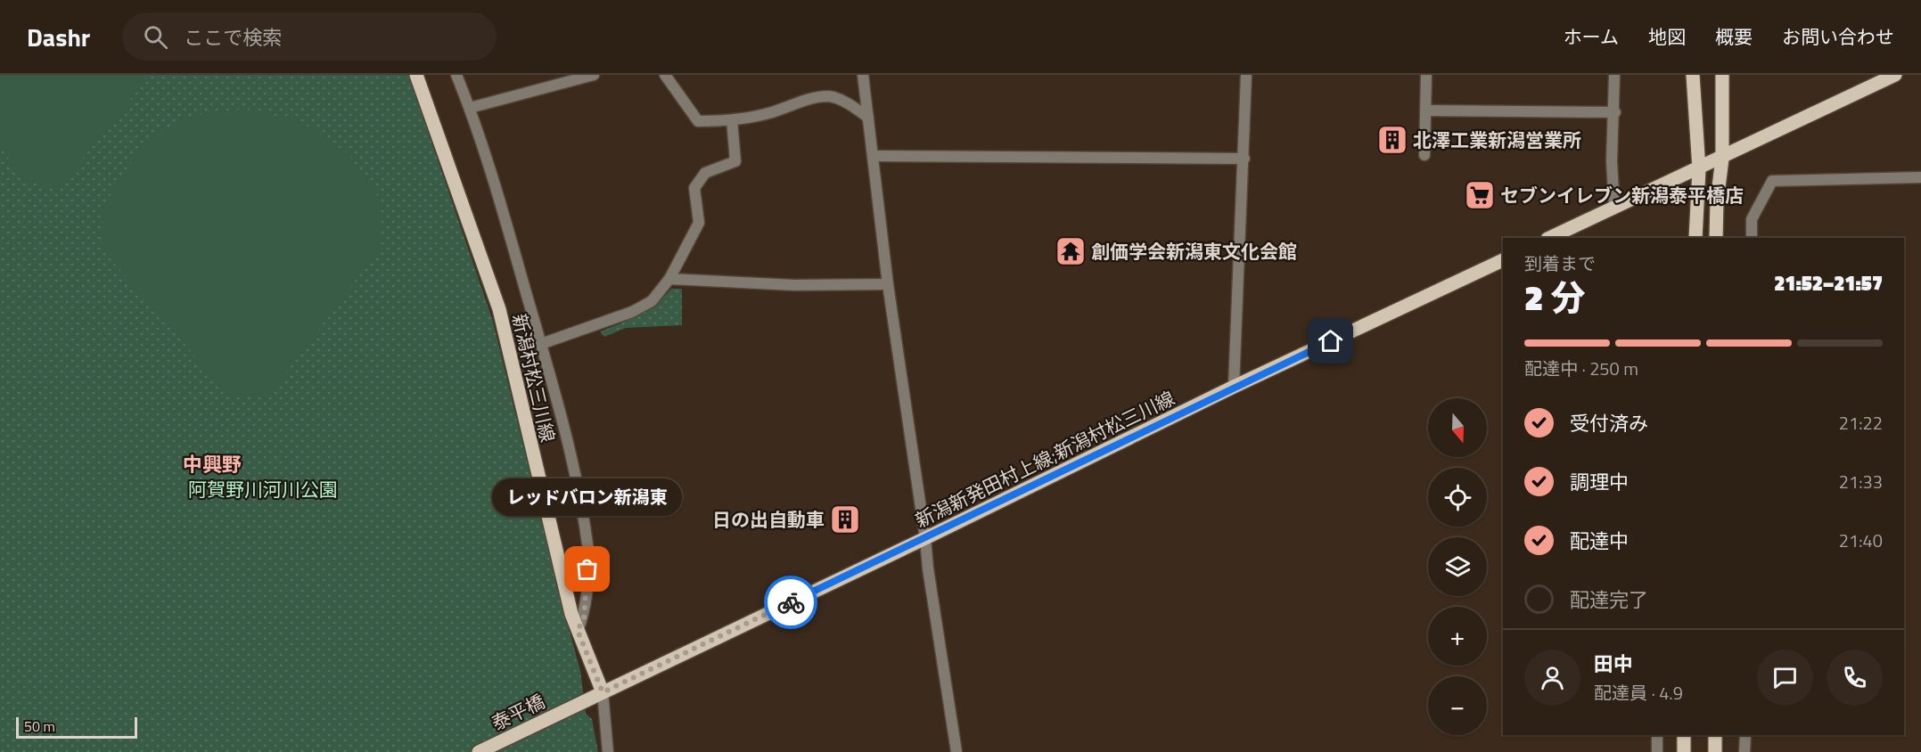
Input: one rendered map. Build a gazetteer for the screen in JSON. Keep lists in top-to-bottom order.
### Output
{
  "streets": {
    "main road": ["新潟村松三川線", "新潟新発田村上線;新潟村松三川線", "泰平橋"]
  },
  "crossings": [
    ["新潟村松三川線", "新潟新発田村上線;新潟村松三川線"],
    ["新潟新発田村上線;新潟村松三川線", "泰平橋"]
  ],
  "districts": ["中興野"],
  "parks": ["阿賀野川河川公園"],
  "places": {
    "building": ["北澤工業新潟営業所", "日の出自動車"],
    "supermarket": ["セブンイレブン新潟泰平橋店"],
    "temple": ["創価学会新潟東文化会館"],
    "other": ["レッドバロン新潟東"]
  },
  "scale_bar": "50 m",
  "north": "bottom",
  "page": {
    "header": "Dashr",
    "search": "ここで検索",
    "nav": [
      "ホーム",
      "地図",
      "概要",
      "お問い合わせ"
    ],
    "heading": ["2 分", "到着まで", "21:52–21:57"],
    "panel": ["田中", "配達員 · 4.9"],
    "bar": "配達中 · 250 m",
    "list": [
      ["受付済み", "21:22"],
      ["調理中", "21:33"],
      ["配達中", "21:40"],
      "配達完了"
    ],
    "map_buttons": ["+", "−"],
    "bubble": "レッドバロン新潟東",
    "scale": "50 m"
  }
}
